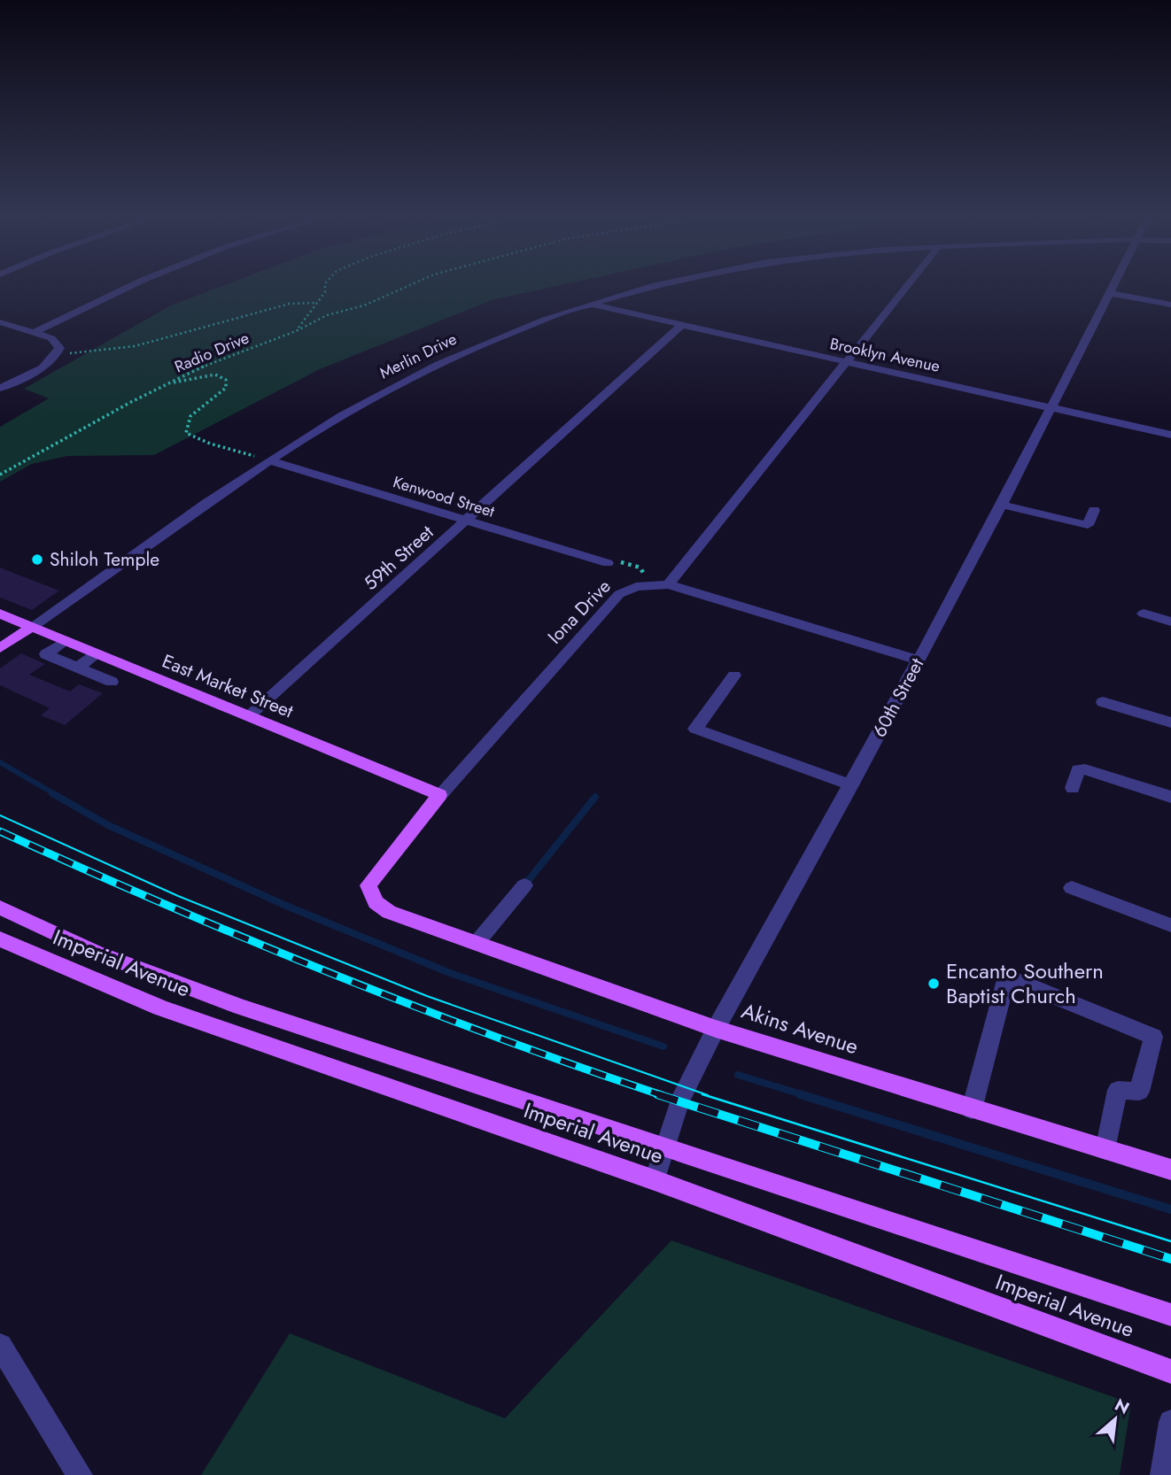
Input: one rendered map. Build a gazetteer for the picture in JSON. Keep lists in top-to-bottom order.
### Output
{
  "streets": {
    "main road": [
      "Merlin Drive",
      "Iona Drive",
      "East Market Street",
      "Imperial Avenue",
      "Akins Avenue"
    ],
    "street": [
      "Brooklyn Avenue",
      "Kenwood Street",
      "59th Street",
      "60th Street"
    ],
    "path": ["Radio Drive"]
  },
  "crossings": [
    ["Brooklyn Avenue", "Merlin Drive"],
    ["Brooklyn Avenue", "59th Street"],
    ["Brooklyn Avenue", "60th Street"],
    ["Merlin Drive", "Kenwood Street"],
    ["Merlin Drive", "East Market Street"],
    ["Kenwood Street", "59th Street"],
    ["59th Street", "East Market Street"],
    ["Iona Drive", "East Market Street"],
    ["Iona Drive", "Akins Avenue"],
    ["60th Street", "Imperial Avenue"],
    ["60th Street", "Akins Avenue"]
  ],
  "places": ["Shiloh Temple", "Encanto Southern Baptist Church"],
  "north": "top right"
}
